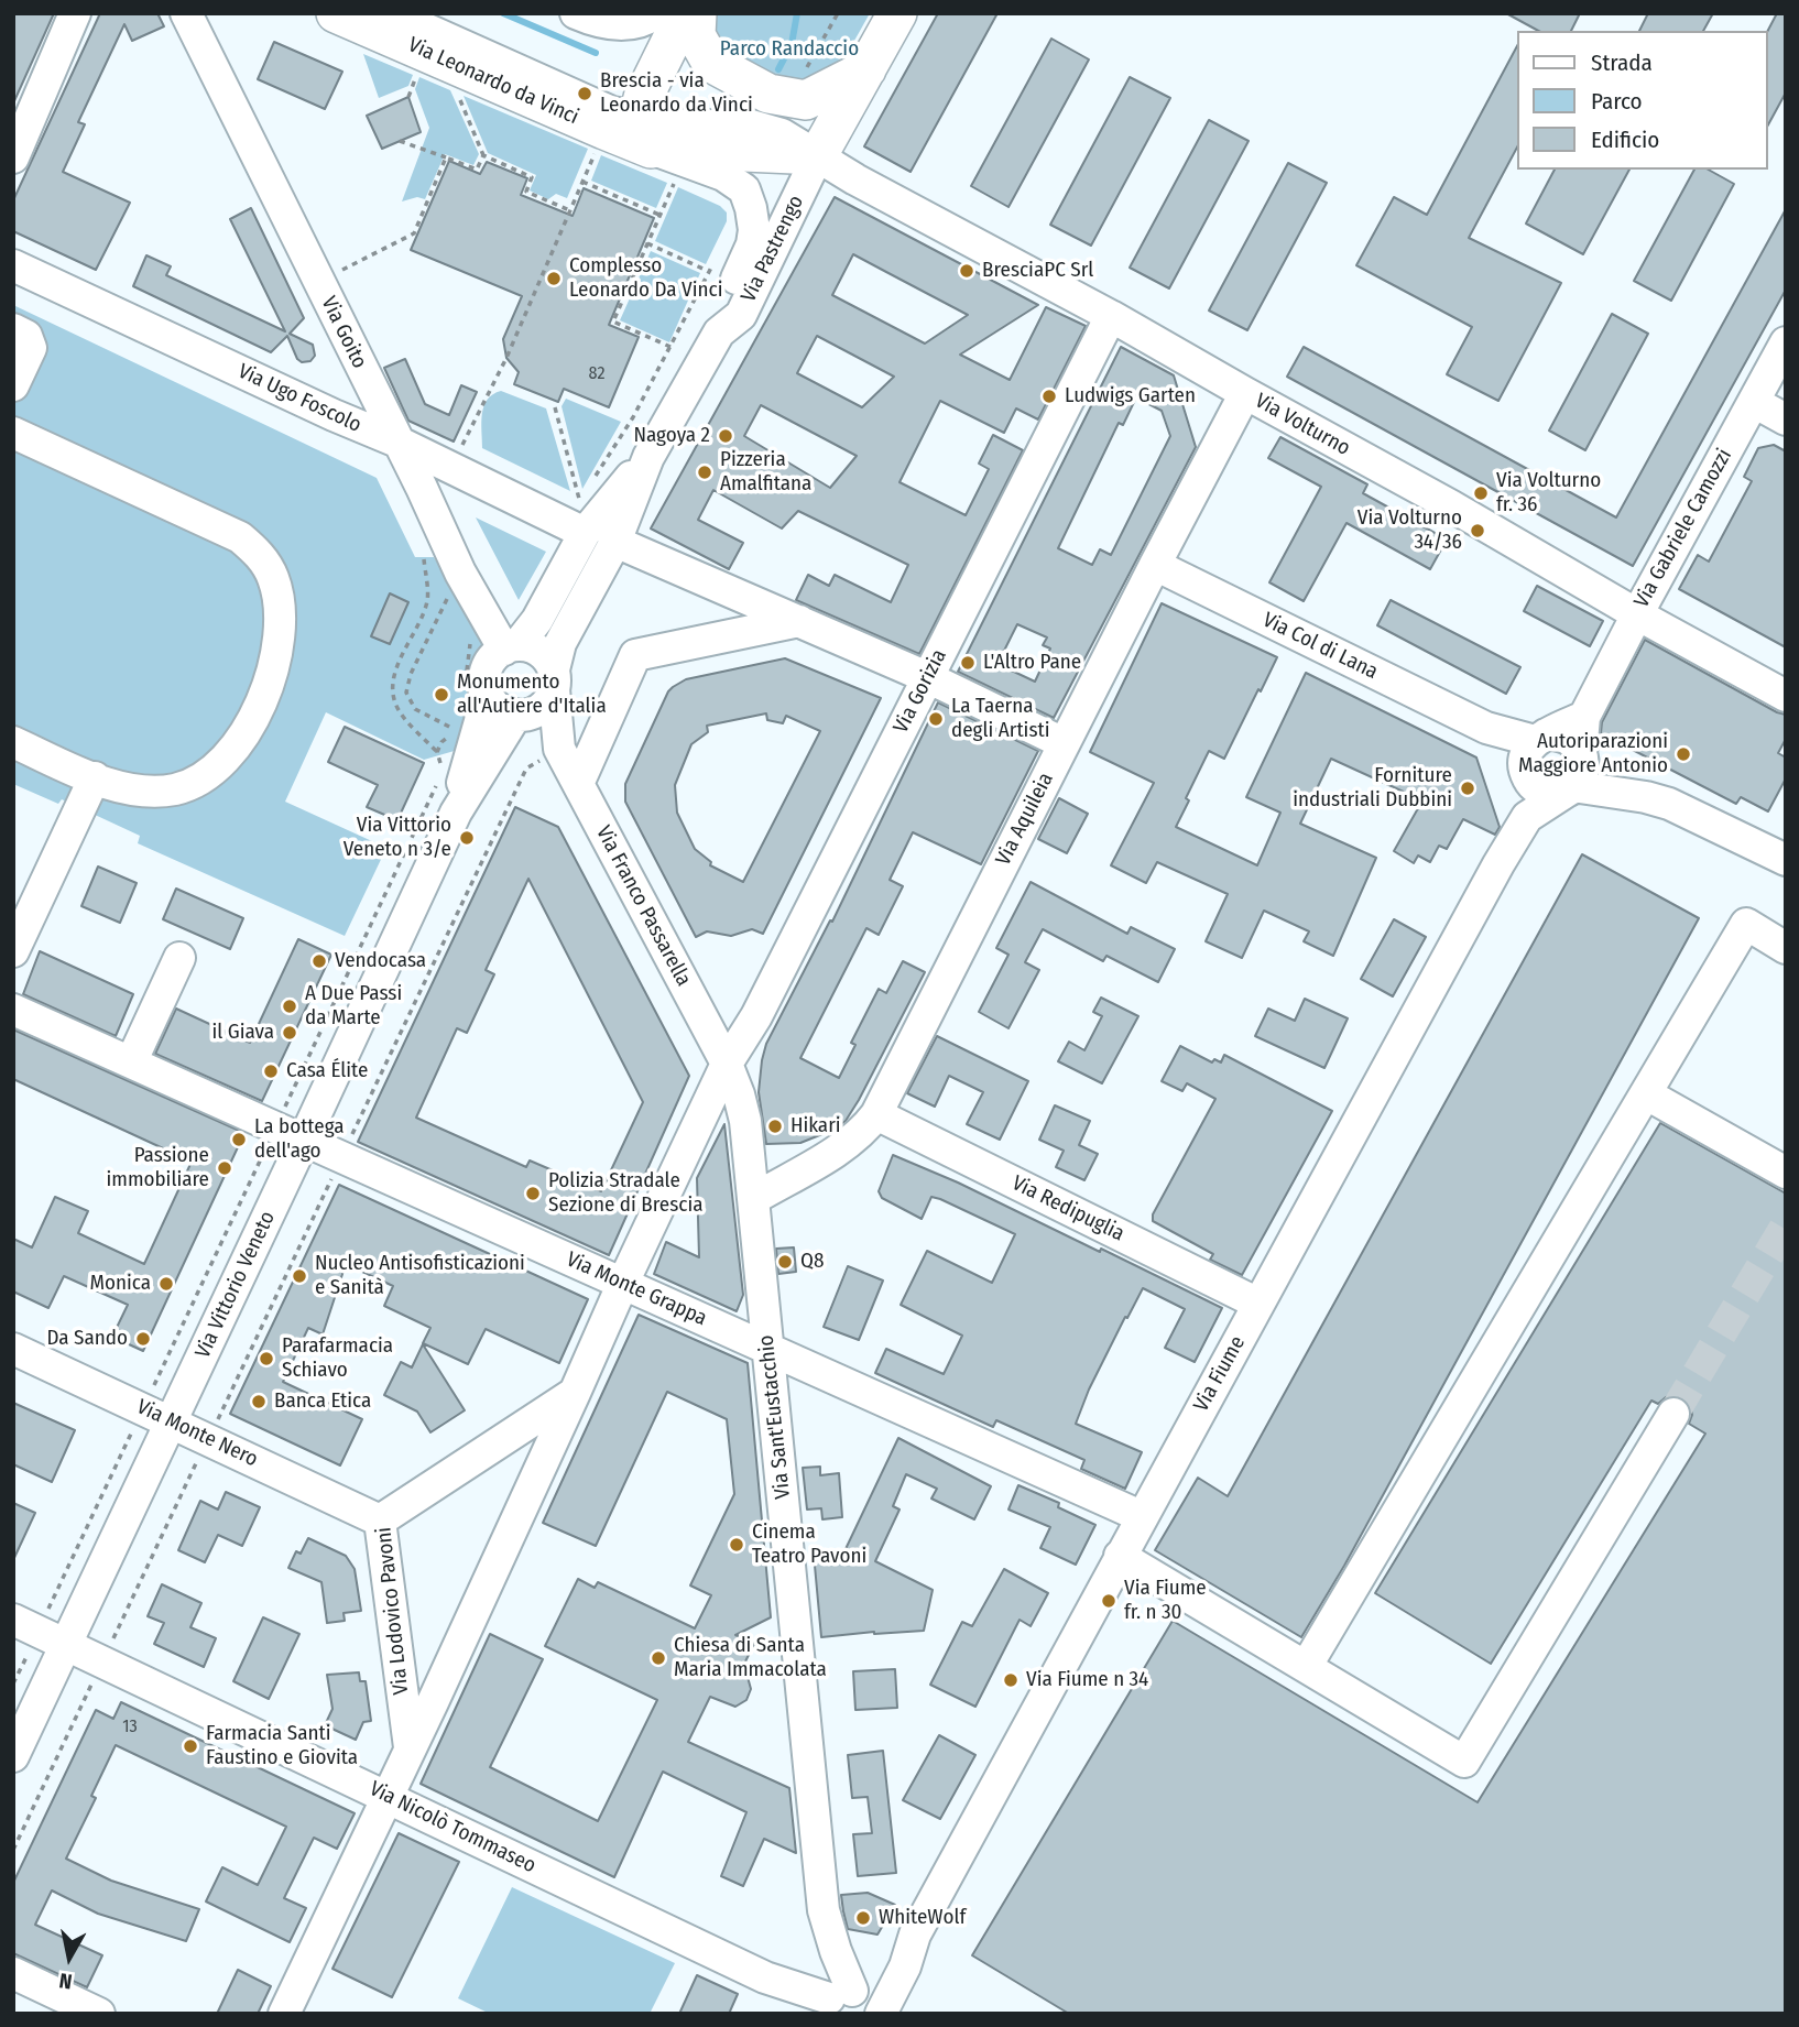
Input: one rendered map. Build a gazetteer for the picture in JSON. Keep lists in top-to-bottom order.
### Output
{
  "streets": {
    "main road": ["Via Leonardo da Vinci"],
    "street": [
      "Via Pastrengo",
      "Via Goito",
      "Via Ugo Foscolo",
      "Via Volturno",
      "Via Gabriele Camozzi",
      "Via Col di Lana",
      "Via Gorizia",
      "Via Aquileia",
      "Via Franco Passarella",
      "Via Redipuglia",
      "Via Vittorio Veneto",
      "Via Monte Grappa",
      "Via Fiume",
      "Via Sant'Eustacchio",
      "Via Monte Nero",
      "Via Lodovico Pavoni",
      "Via Nicolò Tommaseo"
    ]
  },
  "crossings": [
    ["Via Leonardo da Vinci", "Via Pastrengo"],
    ["Via Pastrengo", "Via Goito"],
    ["Via Pastrengo", "Via Ugo Foscolo"],
    ["Via Pastrengo", "Via Volturno"],
    ["Via Pastrengo", "Via Franco Passarella"],
    ["Via Pastrengo", "Via Vittorio Veneto"],
    ["Via Goito", "Via Ugo Foscolo"],
    ["Via Goito", "Via Franco Passarella"],
    ["Via Goito", "Via Vittorio Veneto"],
    ["Via Volturno", "Via Gabriele Camozzi"],
    ["Via Volturno", "Via Gorizia"],
    ["Via Volturno", "Via Aquileia"],
    ["Via Gabriele Camozzi", "Via Fiume"],
    ["Via Col di Lana", "Via Aquileia"],
    ["Via Gorizia", "Via Franco Passarella"],
    ["Via Gorizia", "Via Sant'Eustacchio"],
    ["Via Gorizia", "Via Lodovico Pavoni"],
    ["Via Aquileia", "Via Redipuglia"],
    ["Via Aquileia", "Via Sant'Eustacchio"],
    ["Via Franco Passarella", "Via Vittorio Veneto"],
    ["Via Franco Passarella", "Via Sant'Eustacchio"],
    ["Via Franco Passarella", "Via Lodovico Pavoni"],
    ["Via Redipuglia", "Via Fiume"],
    ["Via Vittorio Veneto", "Via Monte Grappa"],
    ["Via Vittorio Veneto", "Via Monte Nero"],
    ["Via Vittorio Veneto", "Via Nicolò Tommaseo"],
    ["Via Monte Grappa", "Via Fiume"],
    ["Via Monte Grappa", "Via Sant'Eustacchio"],
    ["Via Monte Grappa", "Via Lodovico Pavoni"],
    ["Via Fiume", "Via Sant'Eustacchio"],
    ["Via Fiume", "Via Nicolò Tommaseo"],
    ["Via Sant'Eustacchio", "Via Lodovico Pavoni"],
    ["Via Sant'Eustacchio", "Via Nicolò Tommaseo"],
    ["Via Monte Nero", "Via Lodovico Pavoni"],
    ["Via Lodovico Pavoni", "Via Nicolò Tommaseo"]
  ],
  "parks": ["Parco Randaccio"],
  "places": [
    "Brescia - via Leonardo da Vinci",
    "BresciaPC Srl",
    "Complesso Leonardo Da Vinci",
    "Ludwigs Garten",
    "Nagoya 2",
    "Pizzeria Amalfitana",
    "Via Volturno fr. 36",
    "Via Volturno 34/36",
    "L'Altro Pane",
    "Monumento all'Autiere d'Italia",
    "La Taerna degli Artisti",
    "Autoriparazioni Maggiore Antonio",
    "Forniture industriali Dubbini",
    "Via Vittorio Veneto n 3/e",
    "Vendocasa",
    "A Due Passi da Marte",
    "il Giava",
    "Casa Élite",
    "Hikari",
    "La bottega dell'ago",
    "Passione immobiliare",
    "Polizia Stradale Sezione di Brescia",
    "Q8",
    "Nucleo Antisofisticazioni e Sanità",
    "Monica",
    "Da Sando",
    "Parafarmacia Schiavo",
    "Banca Etica",
    "Cinema Teatro Pavoni",
    "Via Fiume fr. n 30",
    "Chiesa di Santa Maria Immacolata",
    "Via Fiume n 34",
    "Farmacia Santi Faustino e Giovita",
    "WhiteWolf"
  ],
  "house_numbers": ["82", "13"],
  "legend": ["Strada", "Parco", "Edificio"],
  "north": "bottom"
}
